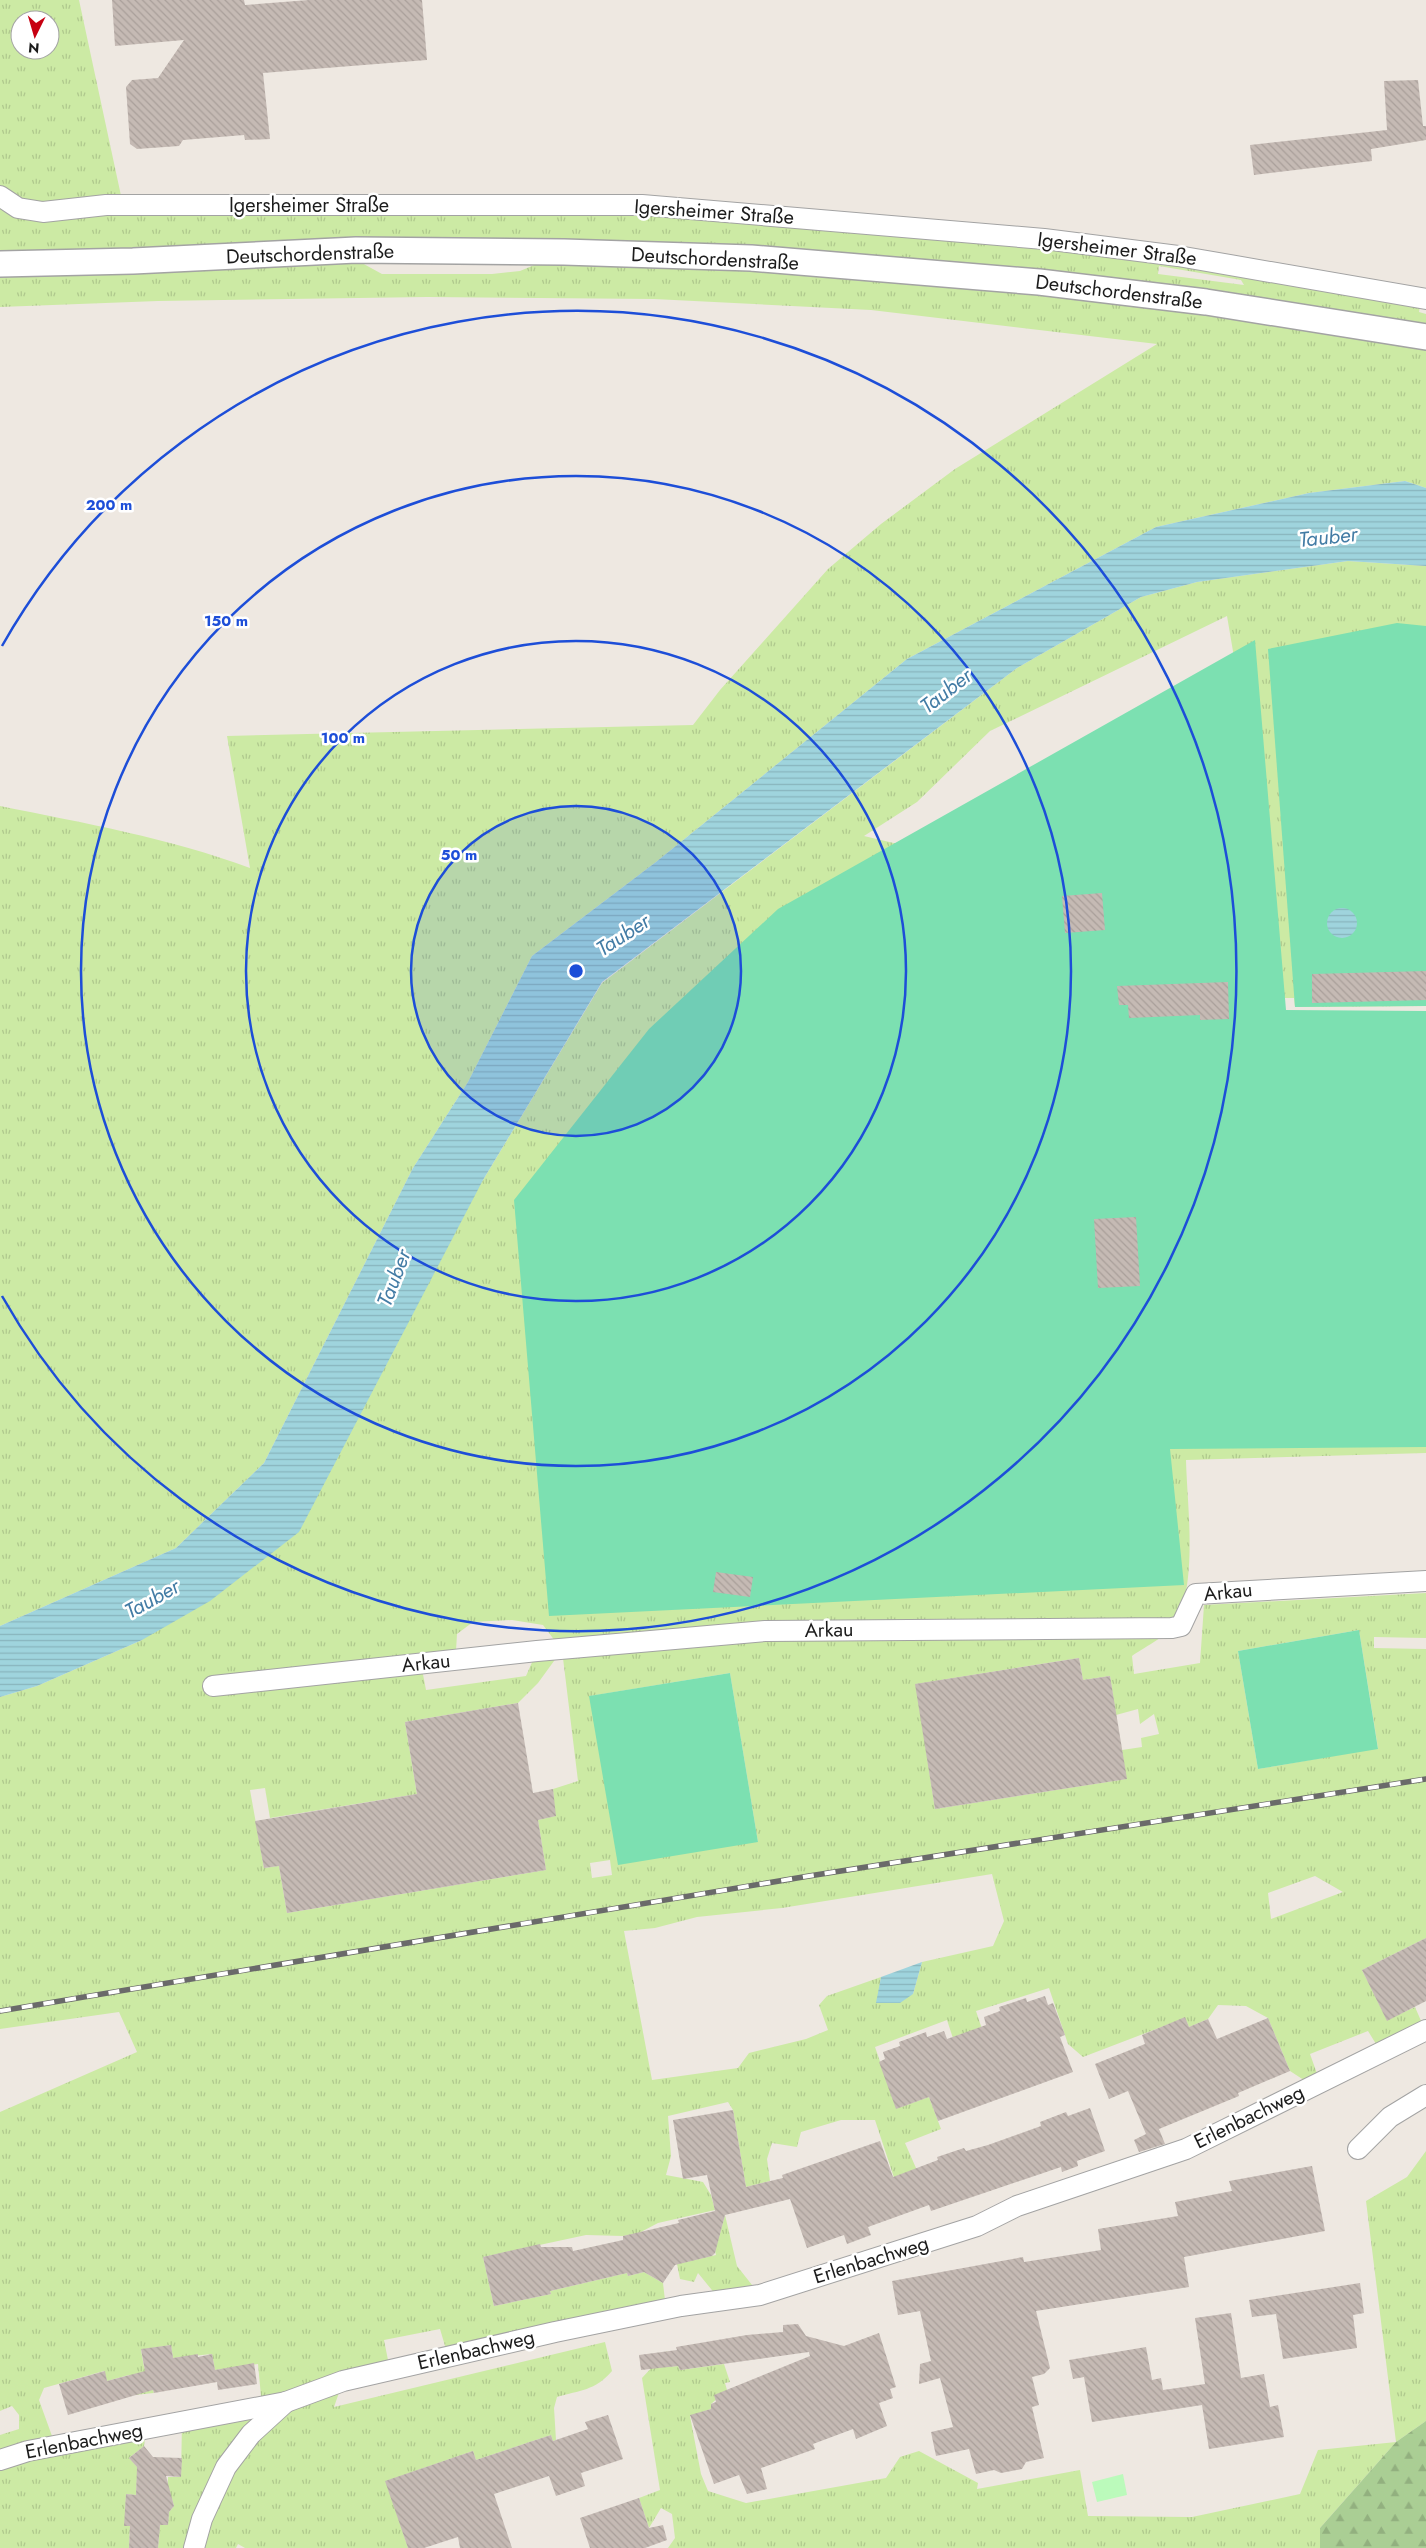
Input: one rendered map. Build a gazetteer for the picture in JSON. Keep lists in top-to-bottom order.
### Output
{
  "streets": {
    "street": [
      "Igersheimer Straße",
      "Deutschordenstraße",
      "Arkau",
      "Erlenbachweg"
    ]
  },
  "water": ["Tauber"],
  "north": "bottom",
  "rings": [
    "200 m",
    "150 m",
    "100 m",
    "50 m"
  ]
}
